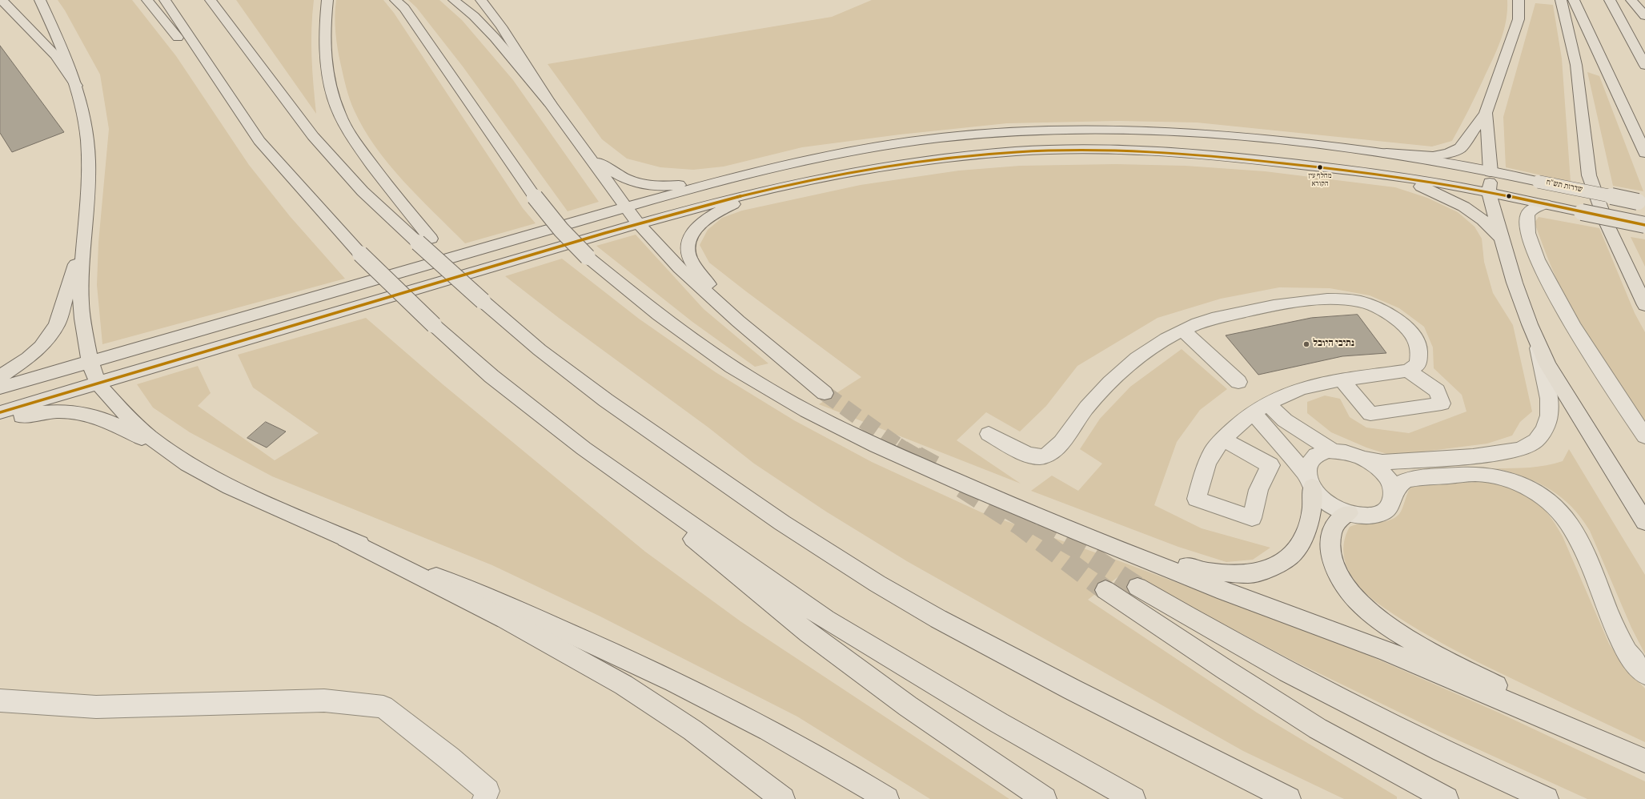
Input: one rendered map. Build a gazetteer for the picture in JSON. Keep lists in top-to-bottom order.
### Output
{
  "streets": {
    "main road": ["שדרות תש\"ח"]
  },
  "places": ["מחלף עין הקורא", "נתיבי היובל"]
}
